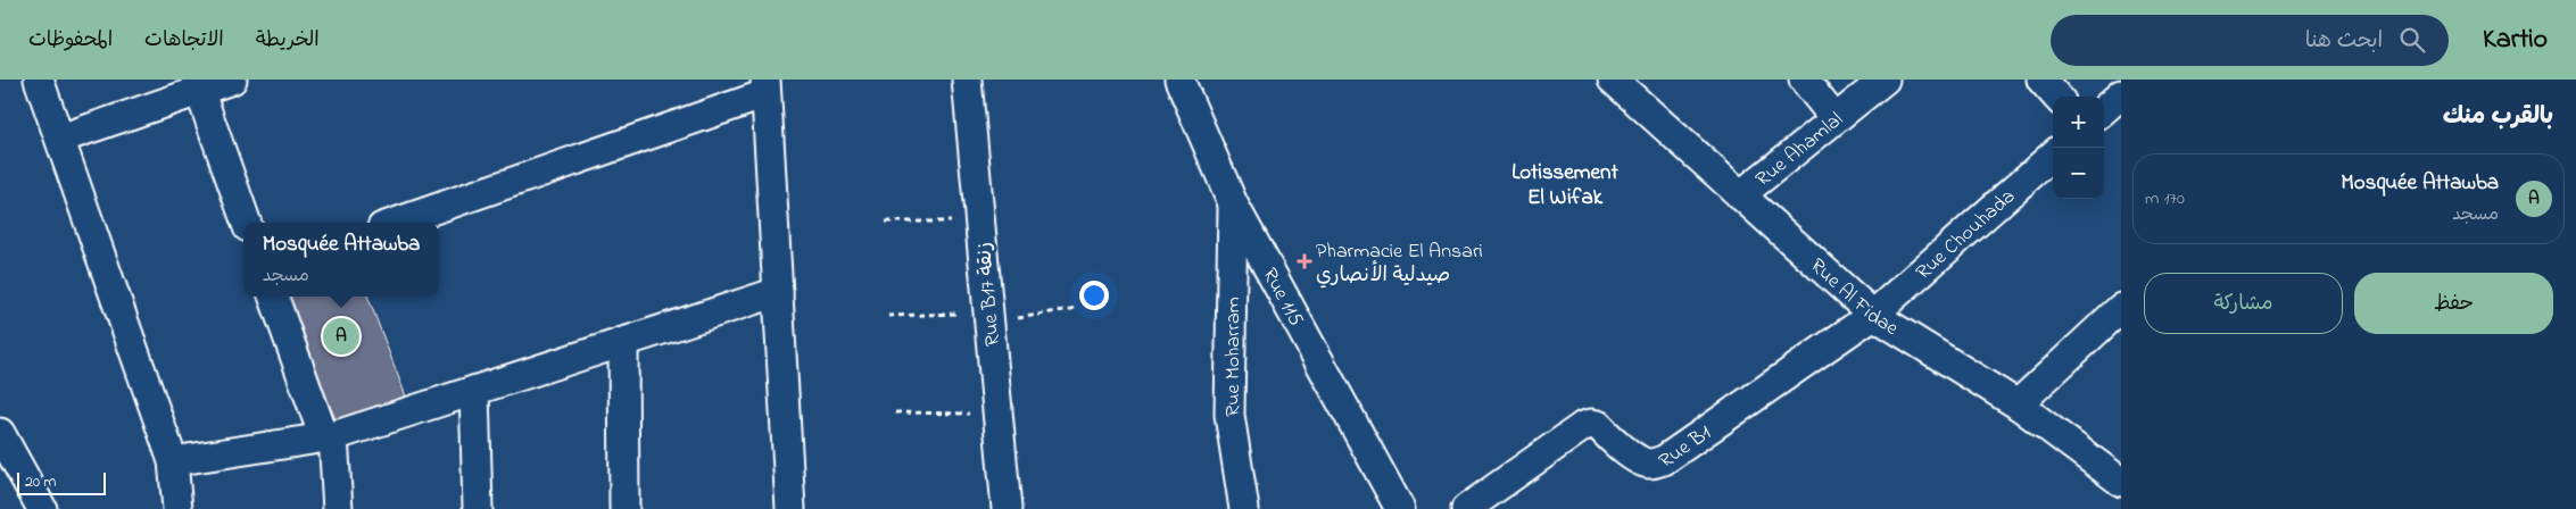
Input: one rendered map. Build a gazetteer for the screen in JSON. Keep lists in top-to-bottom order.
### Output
{
  "streets": {
    "street": [
      "Rue Ahamlal",
      "Rue Chouhada",
      "Rue B17 زنقة",
      "Rue Al Fidae",
      "Rue 115",
      "Rue Moharram",
      "Rue B1"
    ]
  },
  "crossings": [
    ["Rue Ahamlal", "Rue Al Fidae"],
    ["Rue Chouhada", "Rue Al Fidae"],
    ["Rue Chouhada", "Rue B1"],
    ["Rue Al Fidae", "Rue B1"],
    ["Rue 115", "Rue Moharram"]
  ],
  "districts": ["Lotissement El Wifak"],
  "places": {
    "health": ["Pharmacie El Ansari صيدلية الأنصاري"]
  },
  "scale_bar": "20 m",
  "page": {
    "header": "Kartio",
    "search": "ابحث هنا",
    "nav": ["الخريطة", "الاتجاهات", "المحفوظات"],
    "heading": "بالقرب منك",
    "map_buttons": ["+", "−"],
    "list": [
      {
        "mark": "A",
        "name": "Mosquée Attawba",
        "note": "مسجد",
        "value": "170 m"
      }
    ],
    "popup": ["Mosquée Attawba", "مسجد"],
    "buttons": ["حفظ", "مشاركة"],
    "pins": "A",
    "scale": "20 m"
  }
}
